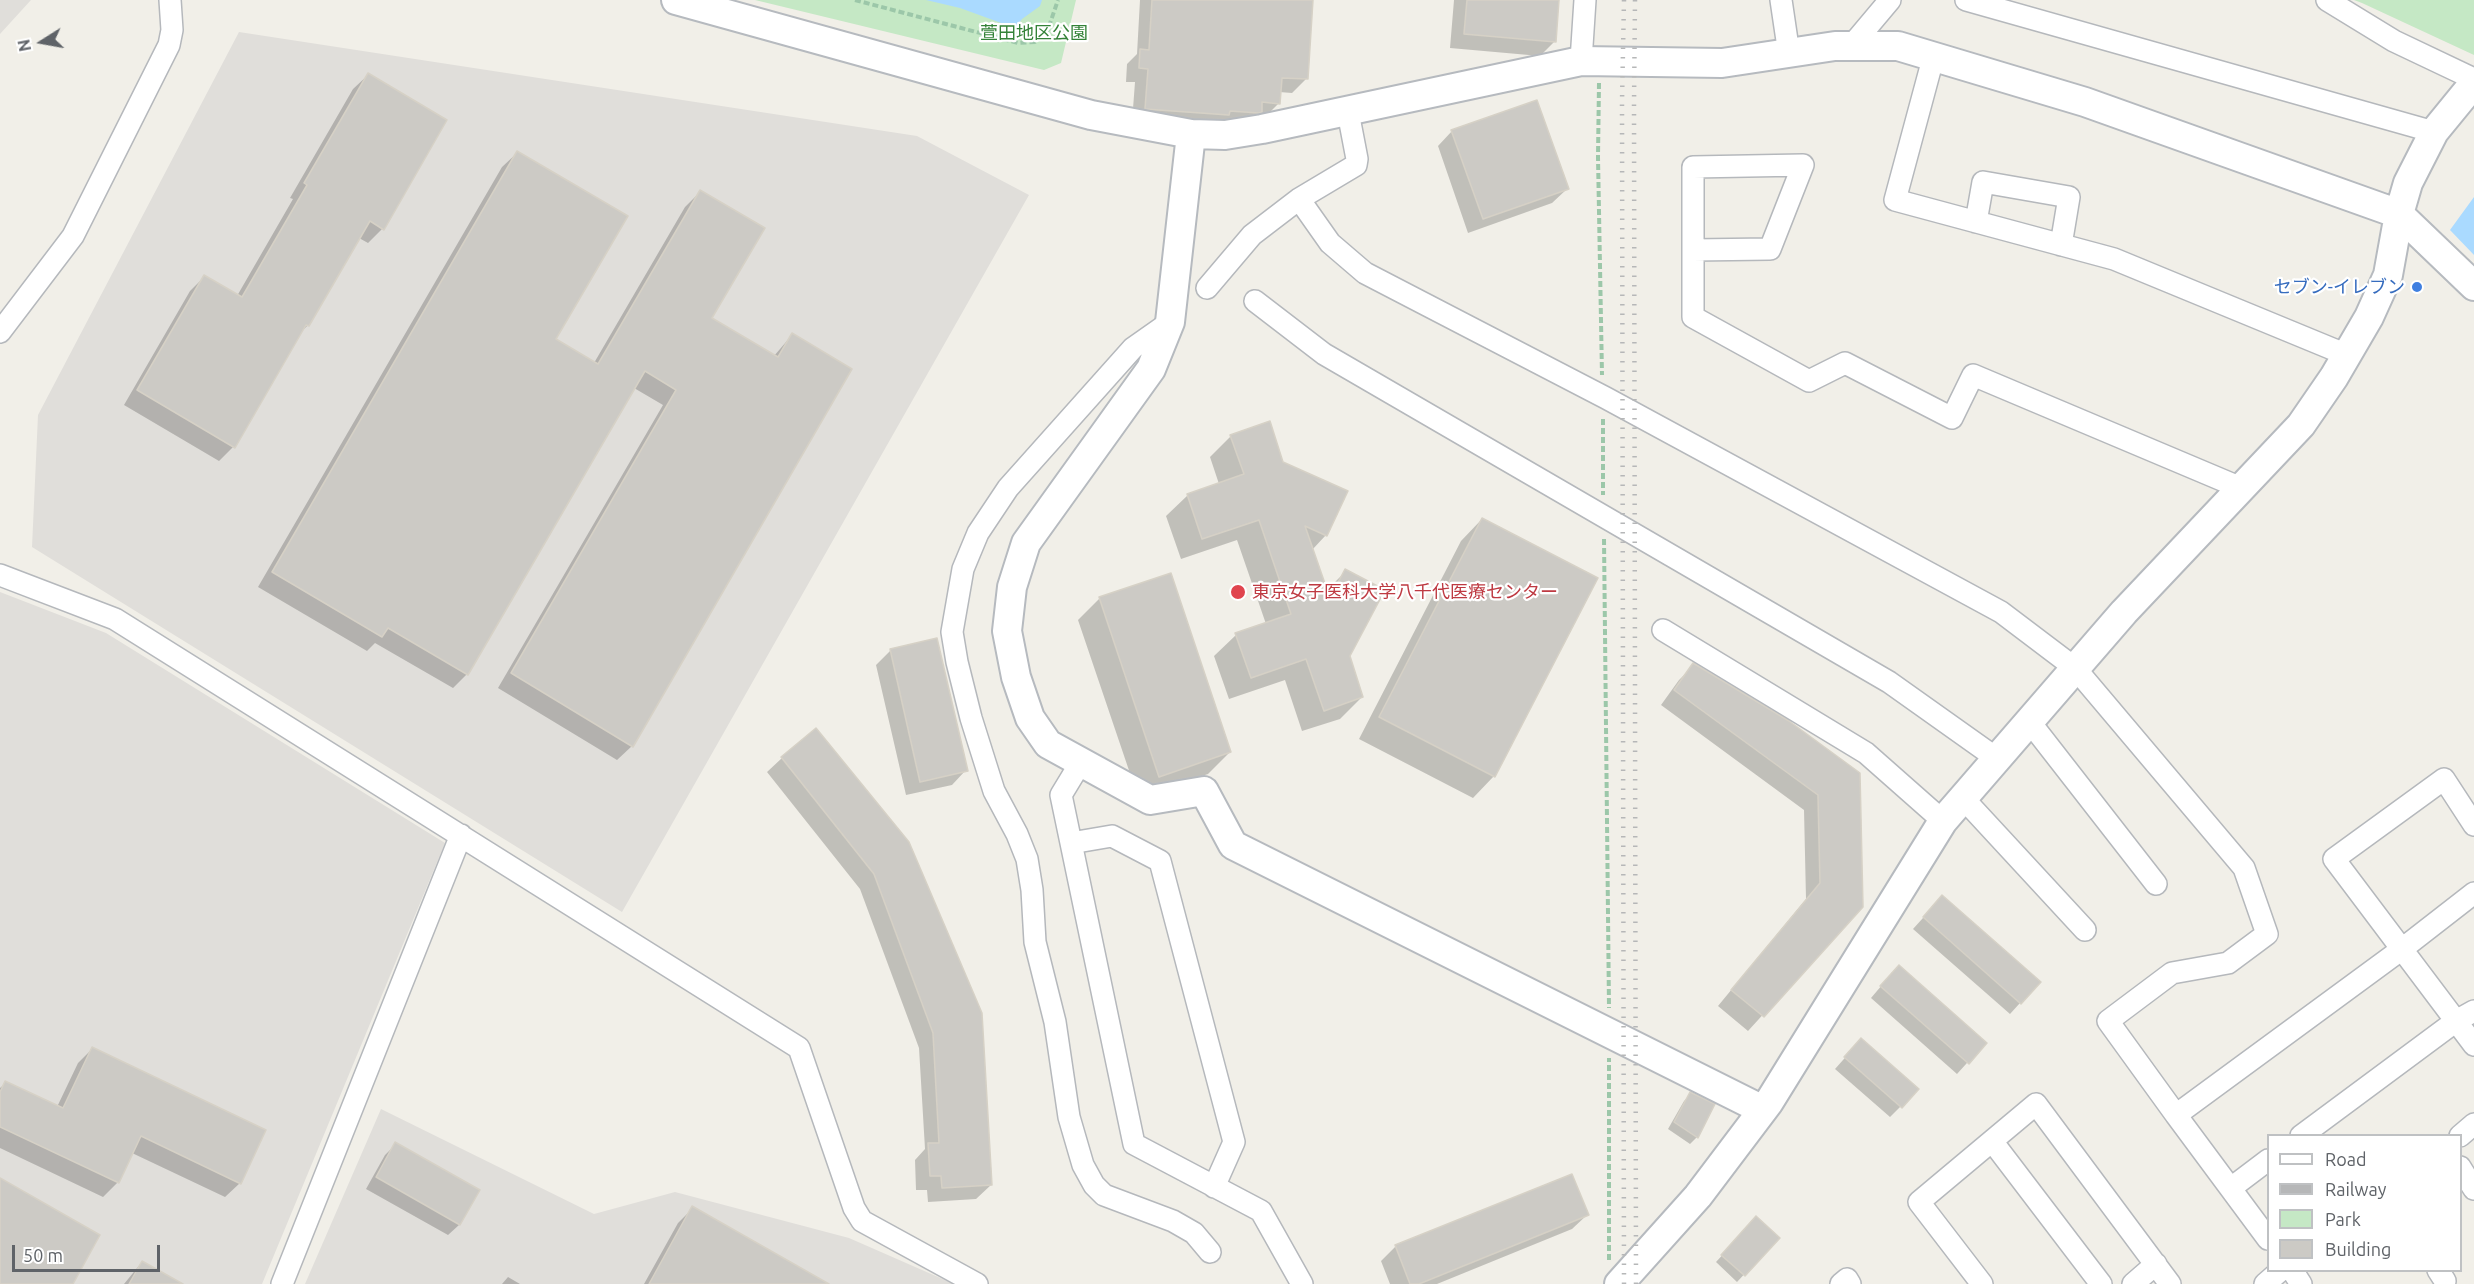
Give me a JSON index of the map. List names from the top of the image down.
{
  "parks": ["萱田地区公園"],
  "places": ["セブン-イレブン", "東京女子医科大学八千代医療センター"],
  "legend": [
    "Road",
    "Railway",
    "Park",
    "Building"
  ],
  "scale_bar": "50 m",
  "north": "left"
}
